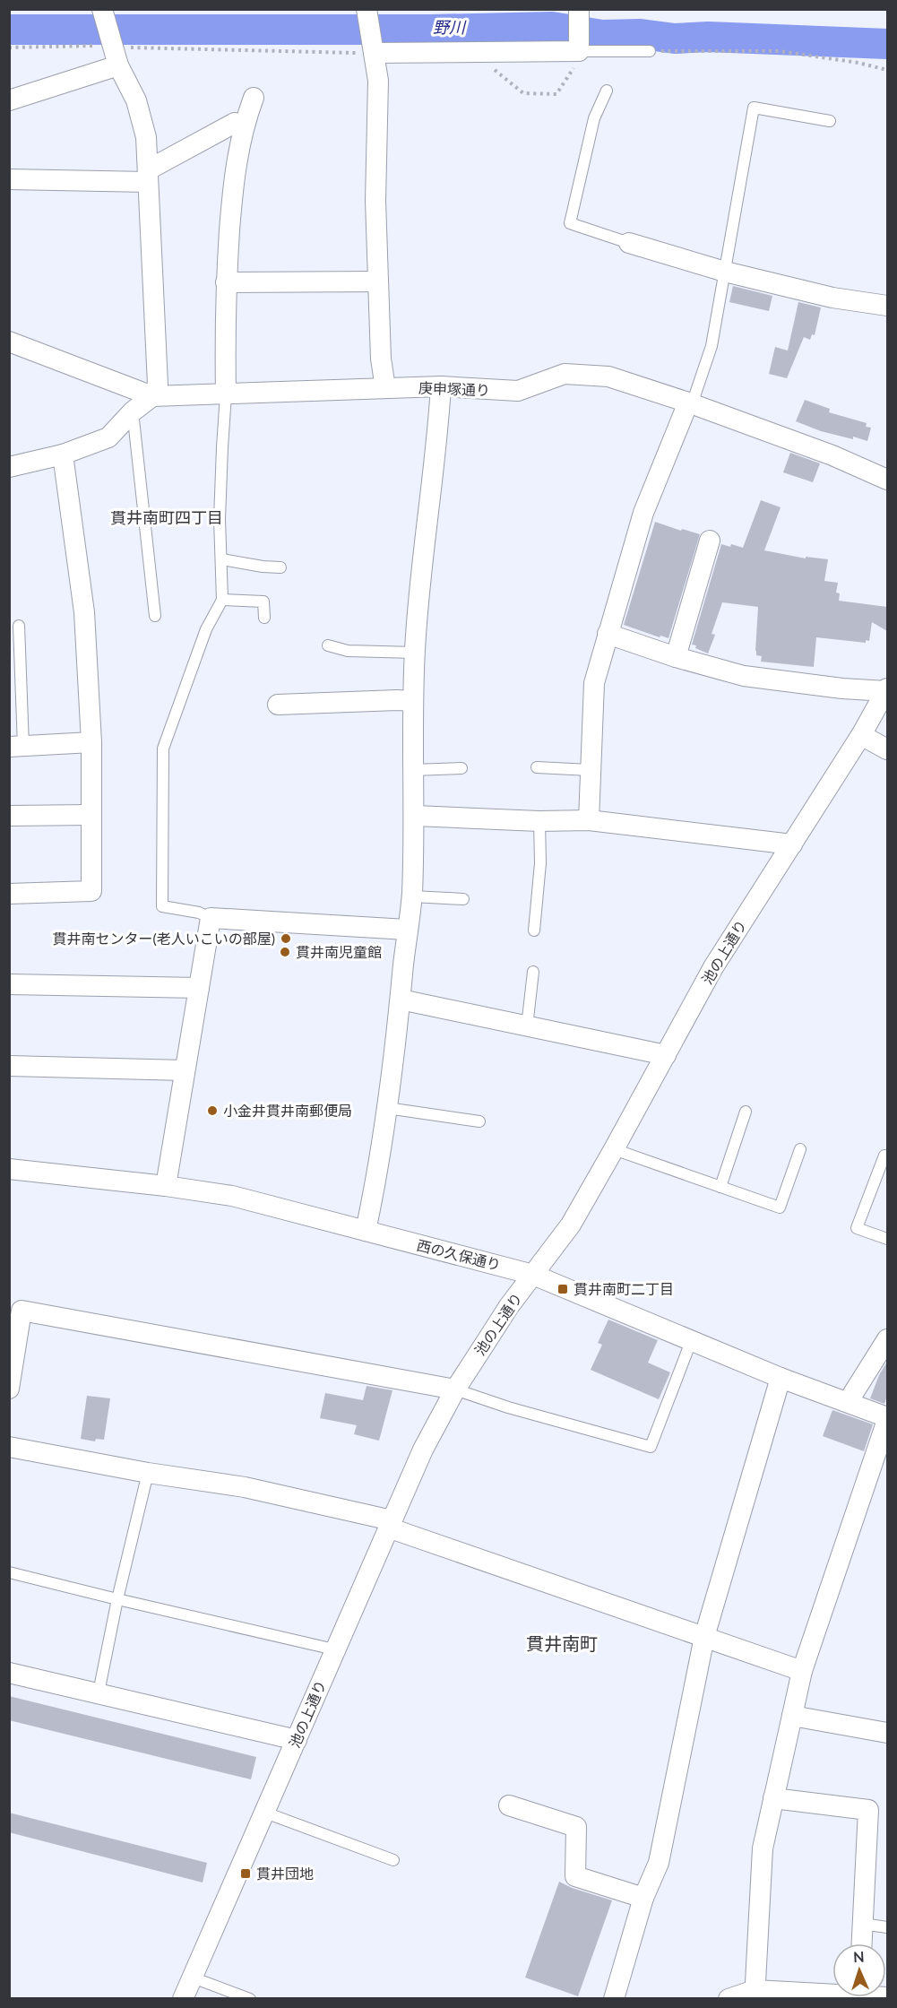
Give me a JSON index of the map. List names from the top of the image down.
{
  "streets": {
    "street": ["庚申塚通り", "池の上通り", "西の久保通り"]
  },
  "crossings": [
    ["池の上通り", "西の久保通り"]
  ],
  "districts": ["貫井南町四丁目", "貫井南町"],
  "water": ["野川"],
  "places": {
    "other": ["貫井南センター(老人いこいの部屋)", "貫井南児童館", "小金井貫井南郵便局"],
    "transit": ["貫井南町二丁目", "貫井団地"]
  },
  "north": "top"
}
